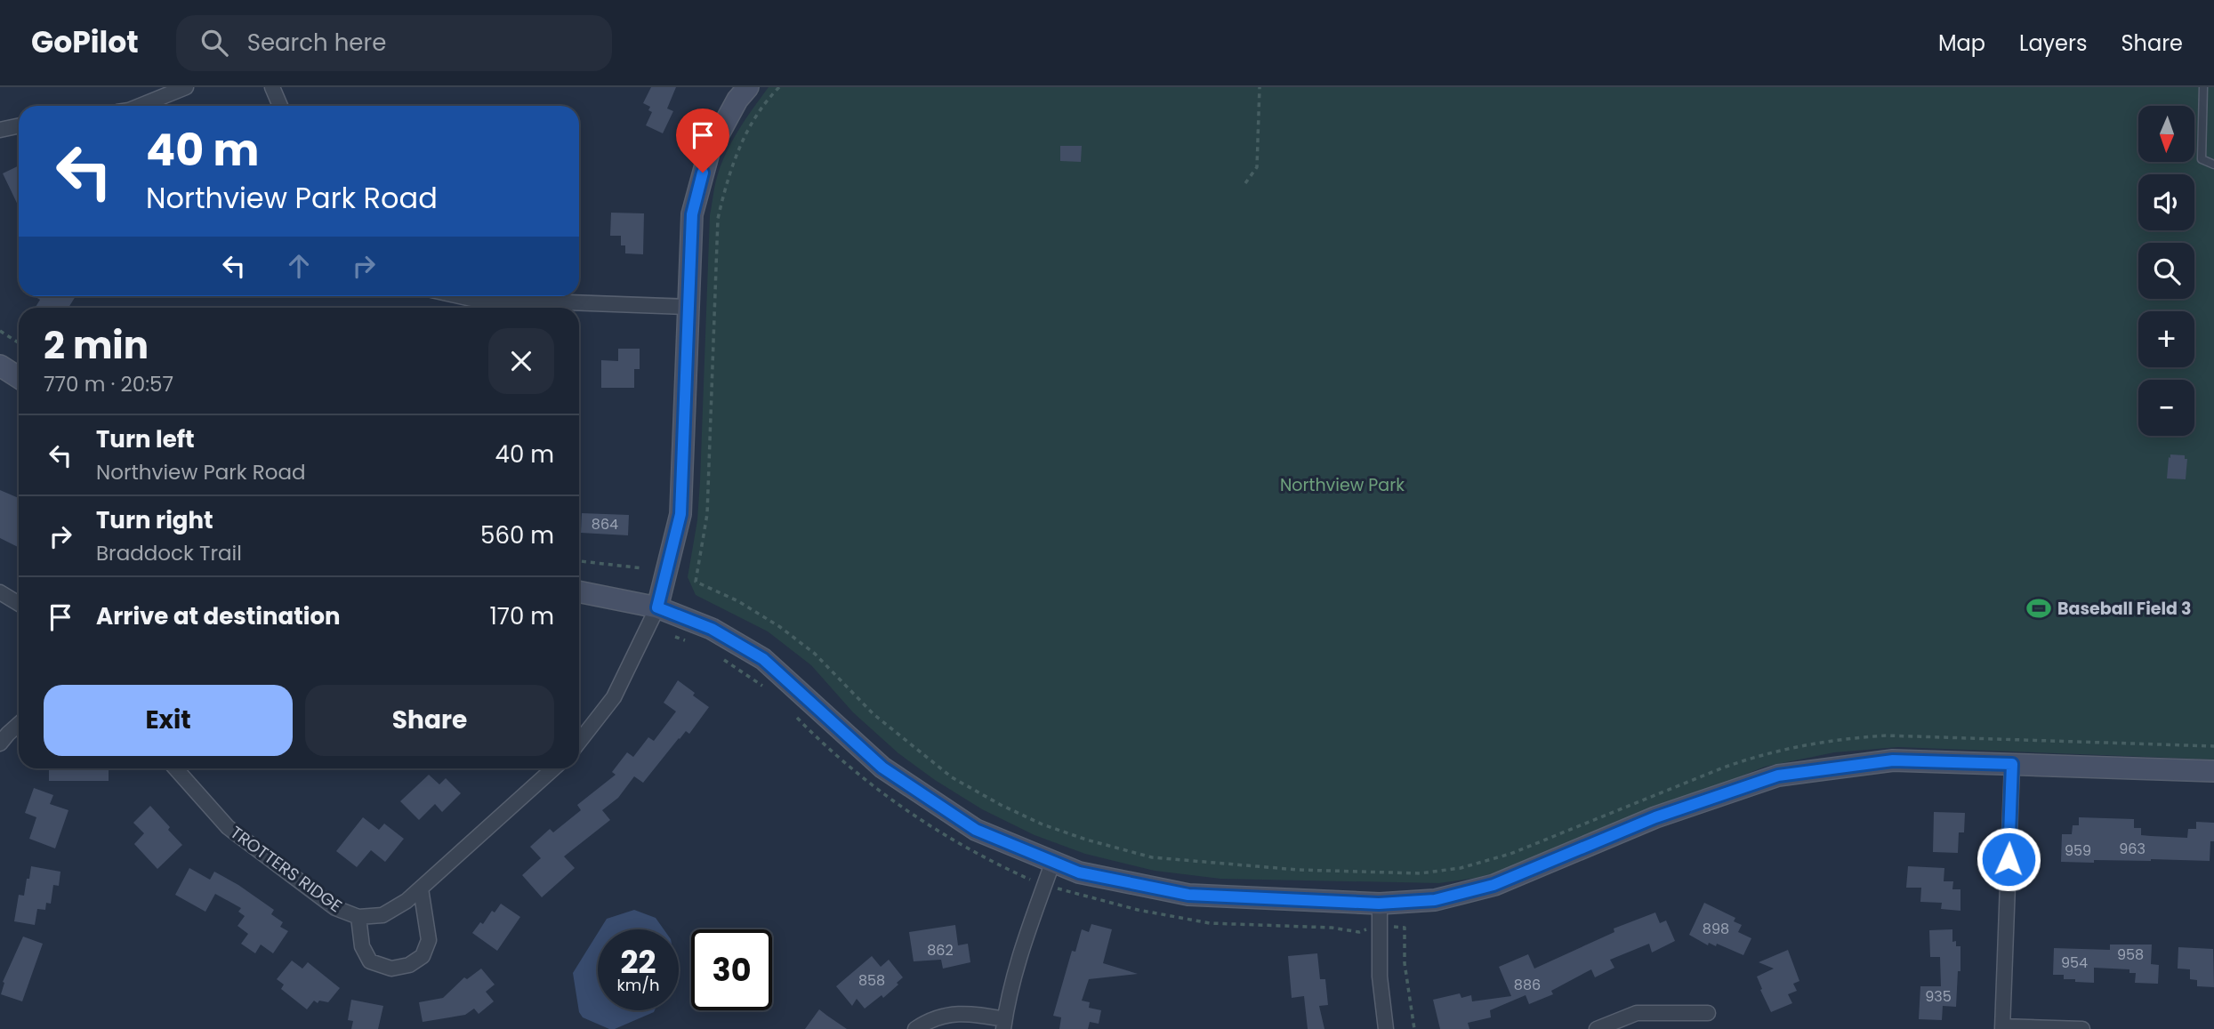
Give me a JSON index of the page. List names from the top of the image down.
{
  "streets": {
    "street": ["TROTTERS RIDGE"]
  },
  "parks": ["Northview Park"],
  "places": {
    "sports": ["Baseball Field 3"]
  },
  "house_numbers": [
    "864",
    "963",
    "959",
    "898",
    "862",
    "958",
    "954",
    "858",
    "886",
    "935"
  ],
  "north": "bottom",
  "page": {
    "header": "GoPilot",
    "search": "Search here",
    "nav": ["Map", "Layers", "Share"],
    "map_buttons": ["+", "−"],
    "turn": ["40 m", "Northview Park Road"],
    "heading": ["2 min", "770 m · 20:57"],
    "list": [
      {
        "name": "Turn left",
        "note": "Northview Park Road",
        "value": "40 m"
      },
      {
        "name": "Turn right",
        "note": "Braddock Trail",
        "value": "560 m"
      },
      {
        "name": "Arrive at destination",
        "value": "170 m"
      }
    ],
    "buttons": ["Exit", "Share"],
    "speed": "22 km/h",
    "limit": "30"
  }
}
